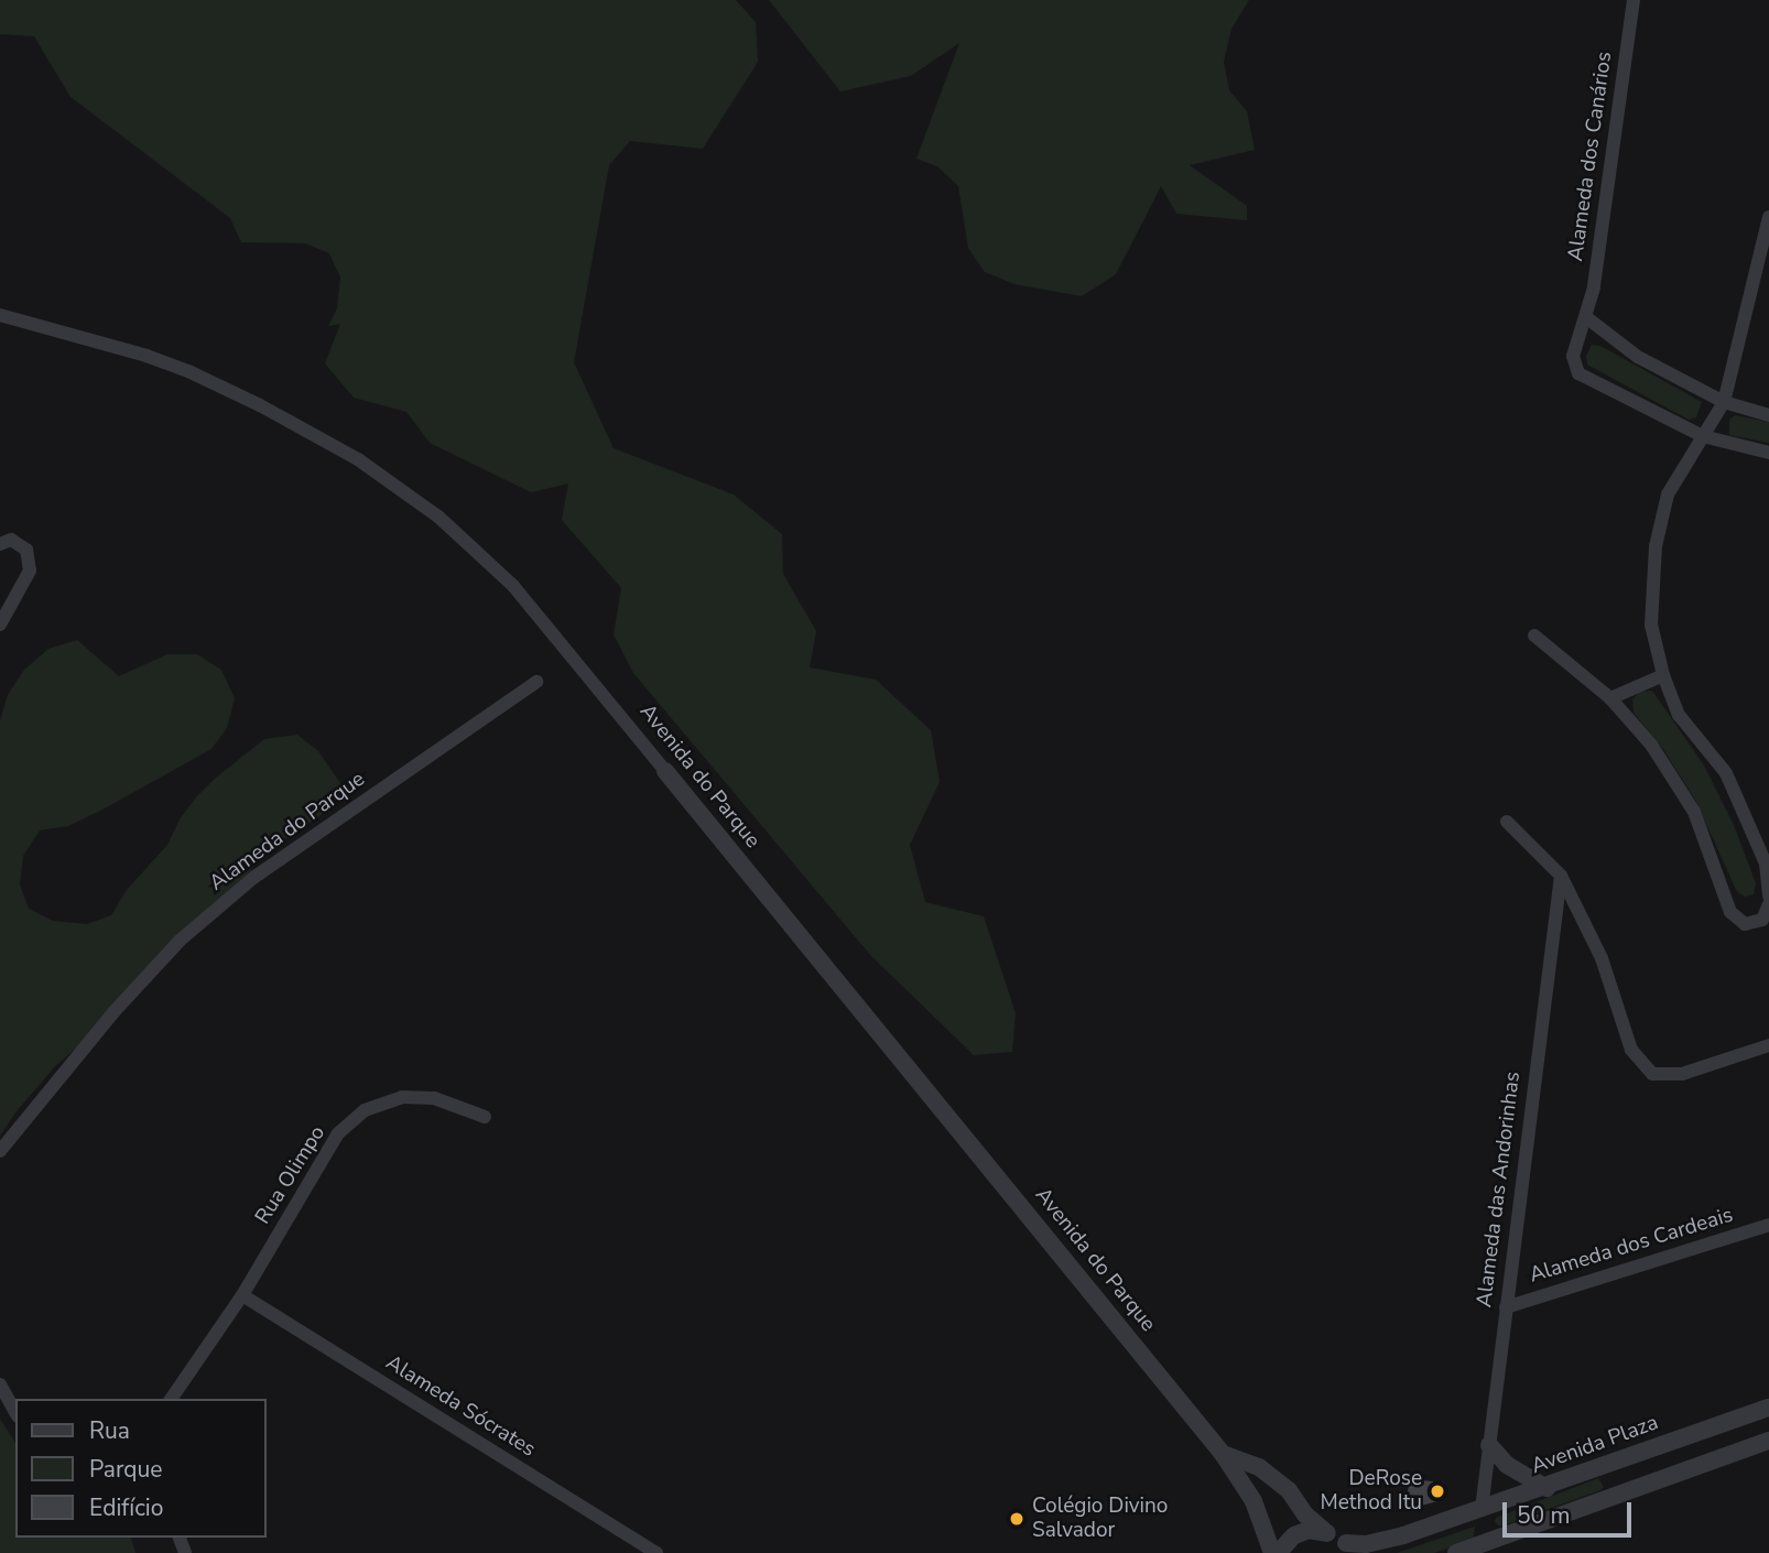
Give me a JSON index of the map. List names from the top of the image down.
{
  "streets": {
    "street": [
      "Alameda dos Canários",
      "Avenida do Parque",
      "Alameda do Parque",
      "Rua Olimpo",
      "Alameda das Andorinhas",
      "Alameda dos Cardeais",
      "Alameda Sócrates",
      "Avenida Plaza"
    ]
  },
  "crossings": [
    ["Rua Olimpo", "Alameda Sócrates"],
    ["Alameda das Andorinhas", "Alameda dos Cardeais"],
    ["Alameda das Andorinhas", "Avenida Plaza"]
  ],
  "places": ["DeRose Method Itu", "Colégio Divino Salvador"],
  "legend": ["Rua", "Parque", "Edifício"],
  "scale_bar": "50 m"
}
